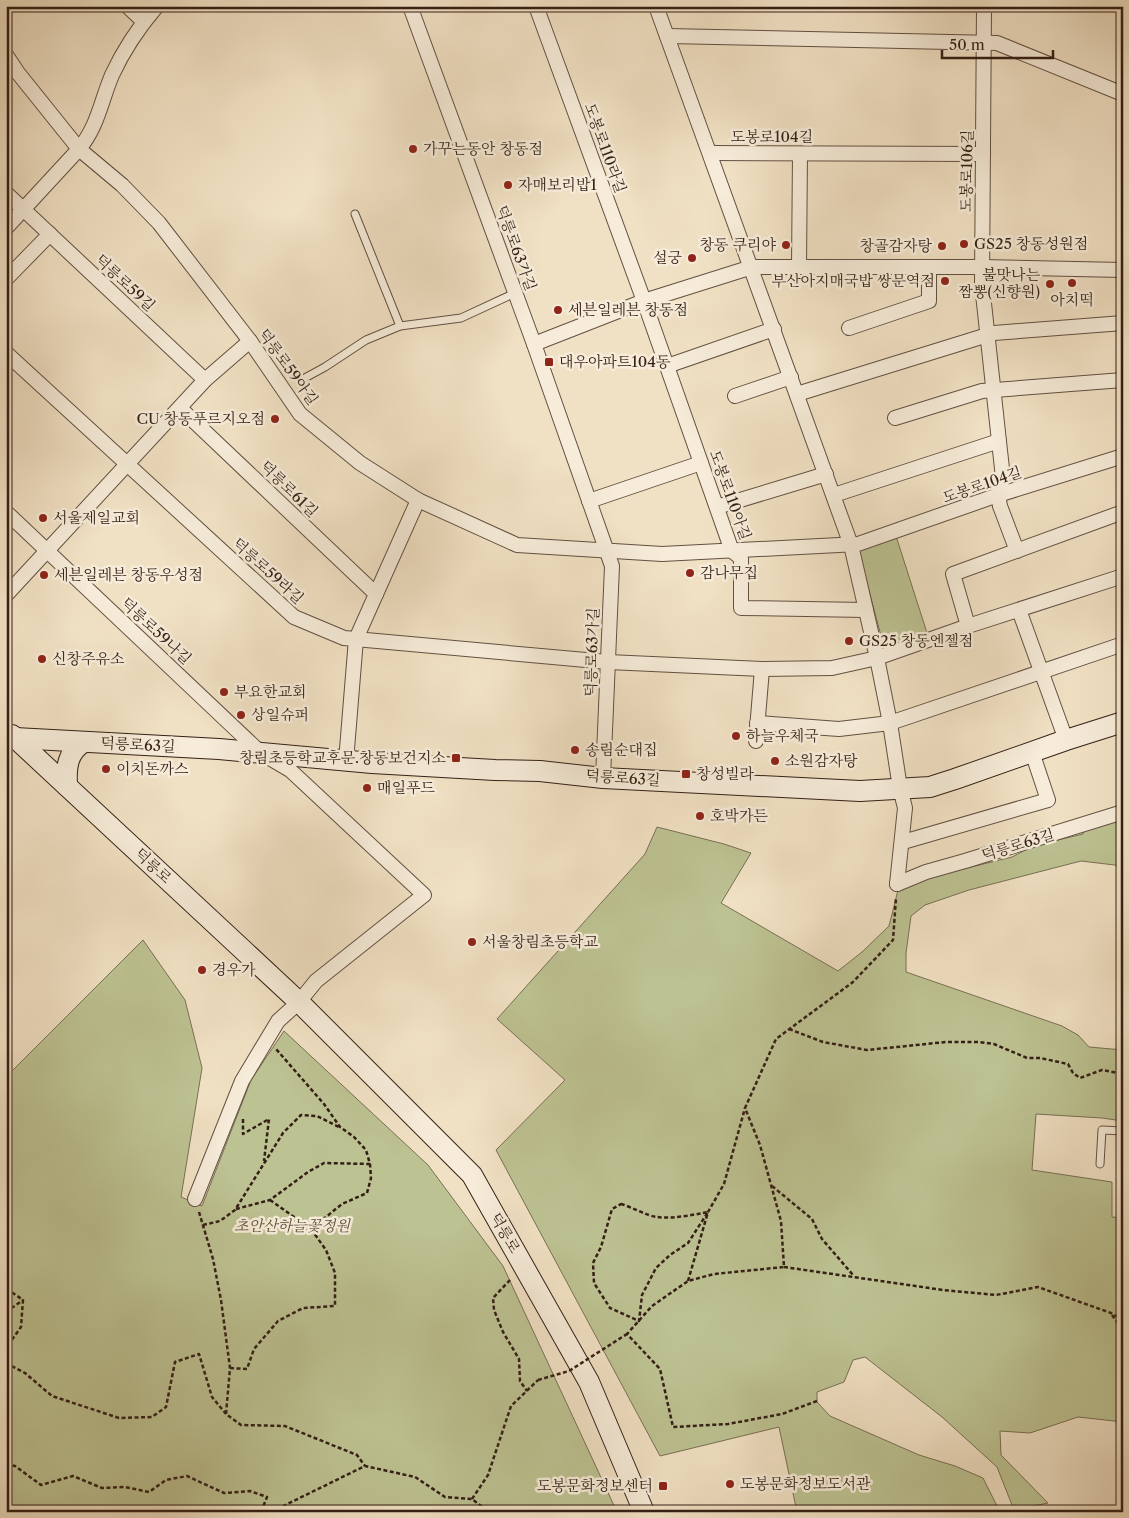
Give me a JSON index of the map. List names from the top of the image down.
{
  "streets": {
    "street": [
      "도봉로104길",
      "도봉로110라길",
      "도봉로106길",
      "덕릉로63가길",
      "덕릉로59길",
      "덕릉로59아길",
      "덕릉로61길",
      "도봉로110아길",
      "덕릉로59라길",
      "덕릉로59나길",
      "덕릉로63길",
      "덕릉로"
    ]
  },
  "crossings": [
    ["도봉로104길", "도봉로106길"],
    ["도봉로104길", "덕릉로63가길"],
    ["도봉로104길", "덕릉로59아길"],
    ["도봉로104길", "도봉로110아길"],
    ["도봉로104길", "덕릉로63길"],
    ["도봉로110라길", "도봉로110아길"],
    ["덕릉로63가길", "덕릉로59아길"],
    ["덕릉로63가길", "덕릉로59라길"],
    ["덕릉로63가길", "덕릉로63길"],
    ["덕릉로59나길", "덕릉로63길"],
    ["덕릉로63길", "덕릉로"]
  ],
  "parks": ["초안산하늘꽃정원"],
  "places": {
    "other": [
      "가꾸는동안 창동점",
      "자매보리밥1",
      "GS25 창동성원점",
      "창동 쿠리야",
      "창골감자탕",
      "설궁",
      "부산아지매국밥 쌍문역점",
      "아치떡",
      "불맛나는 짬뽕(신향원)",
      "세븐일레븐 창동점",
      "CU 창동푸르지오점",
      "서울제일교회",
      "감나무집",
      "세븐일레븐 창동우성점",
      "GS25 창동엔젤점",
      "신창주유소",
      "부요한교회",
      "상일슈퍼",
      "하늘우체국",
      "송림순대집",
      "소원감자탕",
      "이치돈까스",
      "매일푸드",
      "호박가든",
      "서울창림초등학교",
      "경우가",
      "도봉문화정보도서관"
    ],
    "transit": [
      "대우아파트104동",
      "창림초등학교후문.창동보건지소",
      "창성빌라",
      "도봉문화정보센터"
    ]
  },
  "scale_bar": "50 m"
}
